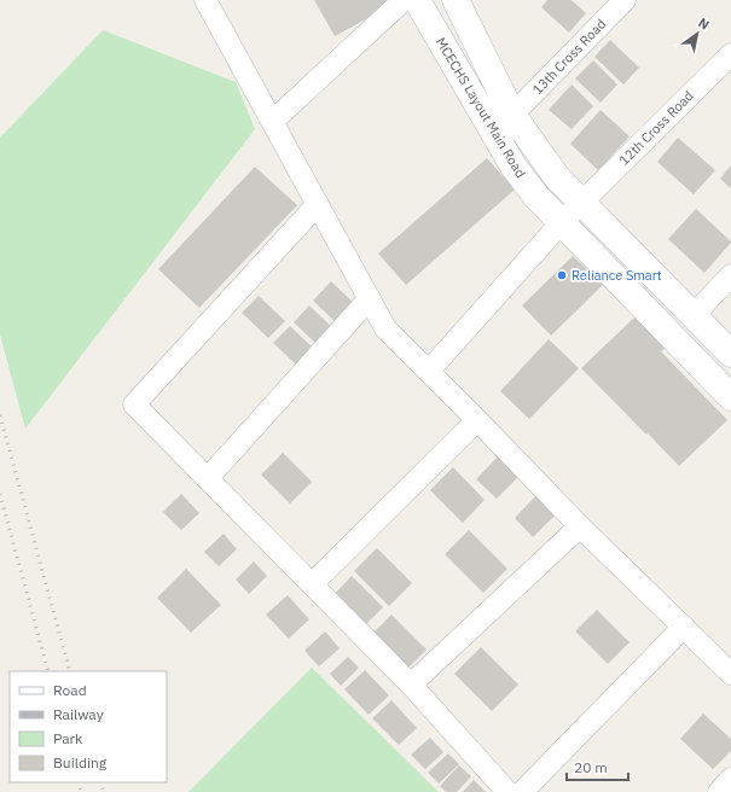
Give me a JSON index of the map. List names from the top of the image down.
{
  "streets": {
    "main road": ["MCECHS Layout Main Road"],
    "street": ["13th Cross Road", "12th Cross Road"]
  },
  "crossings": [
    ["13th Cross Road", "MCECHS Layout Main Road"],
    ["MCECHS Layout Main Road", "12th Cross Road"]
  ],
  "places": ["Reliance Smart"],
  "legend": [
    "Road",
    "Railway",
    "Park",
    "Building"
  ],
  "scale_bar": "20 m",
  "north": "top right"
}
